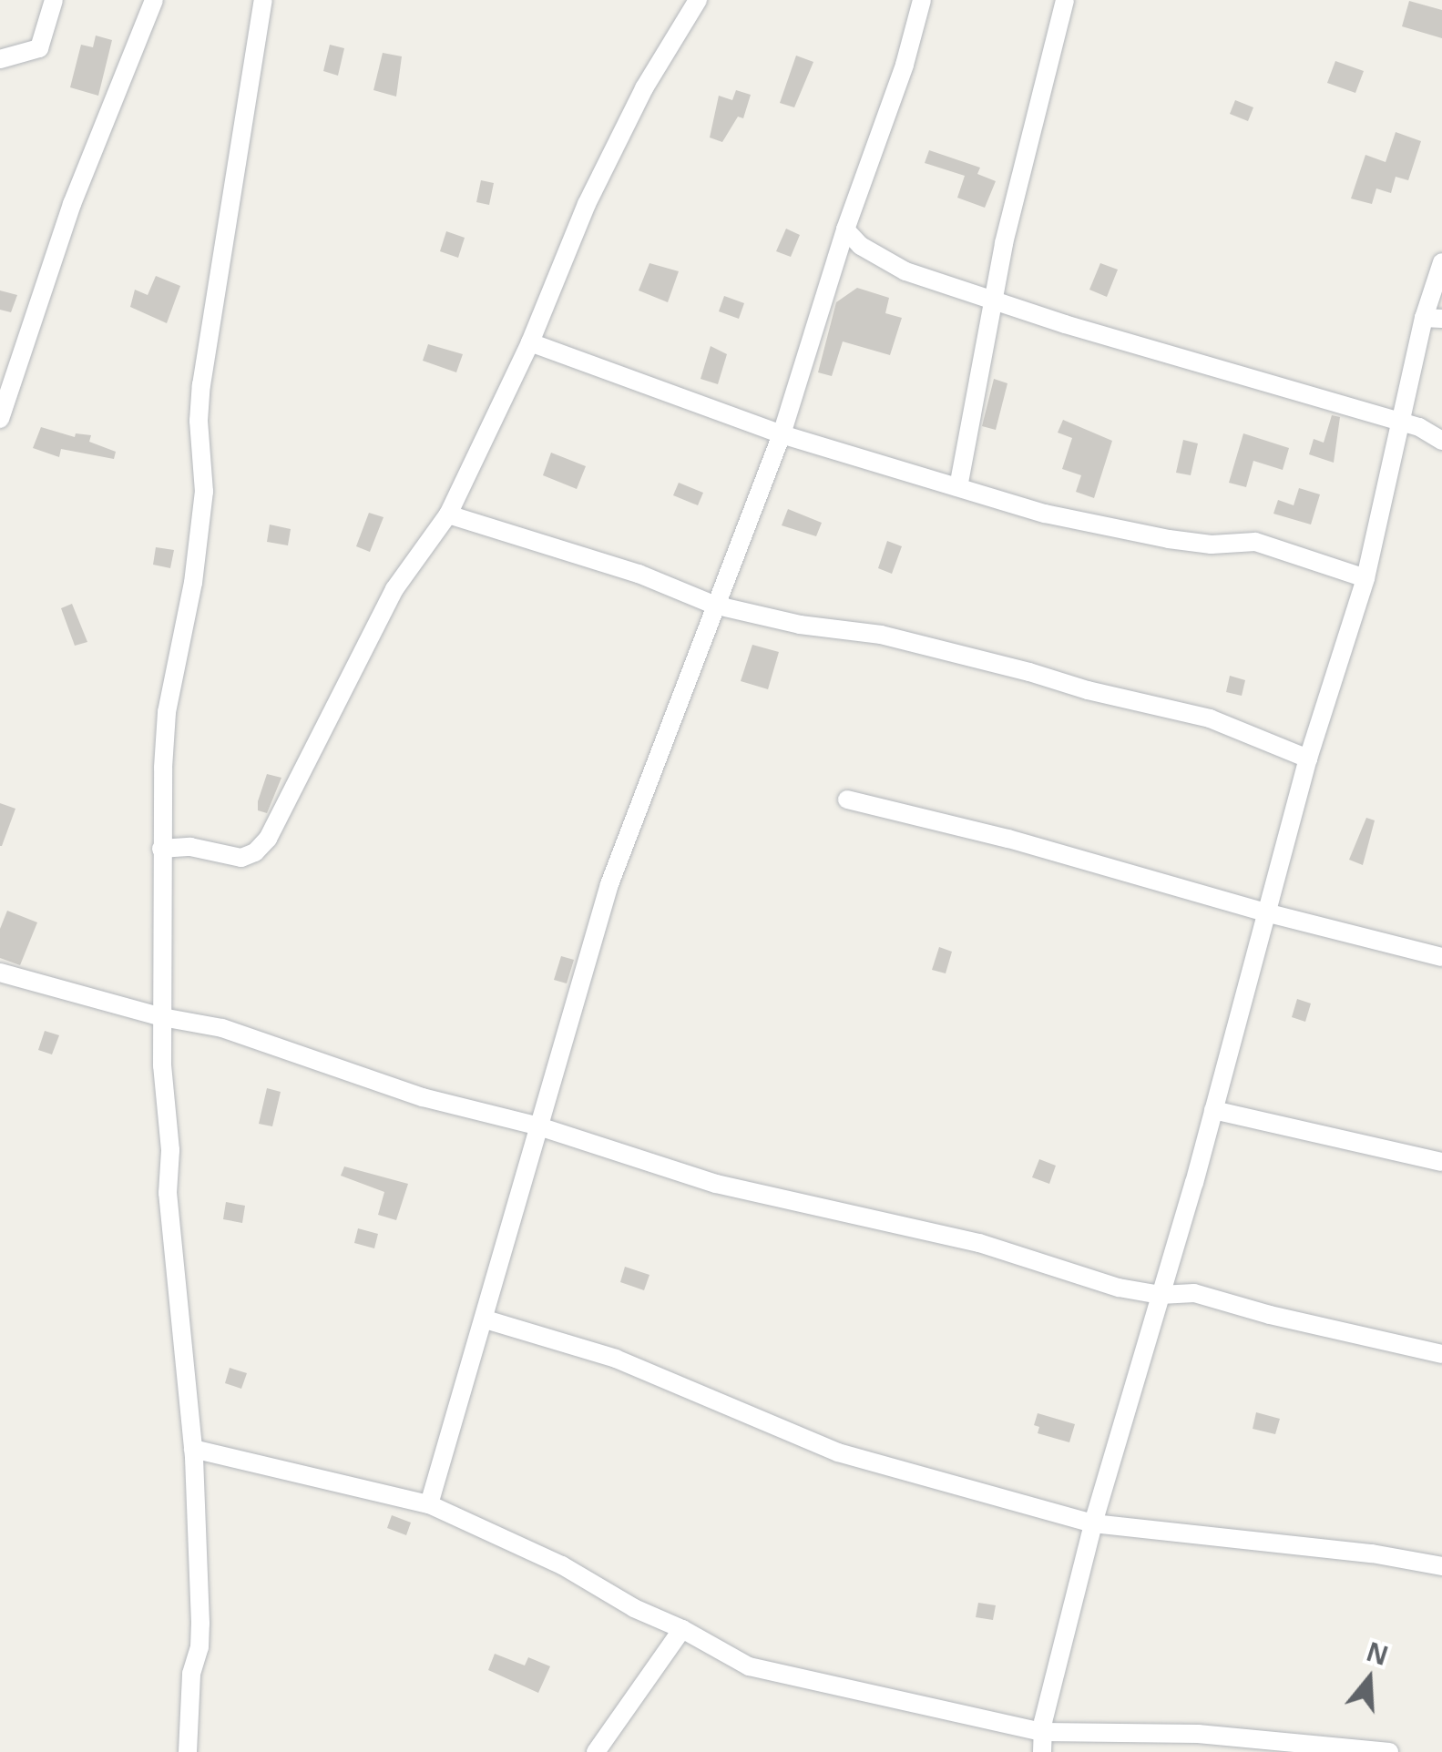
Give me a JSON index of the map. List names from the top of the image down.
{
  "north": "top"
}
